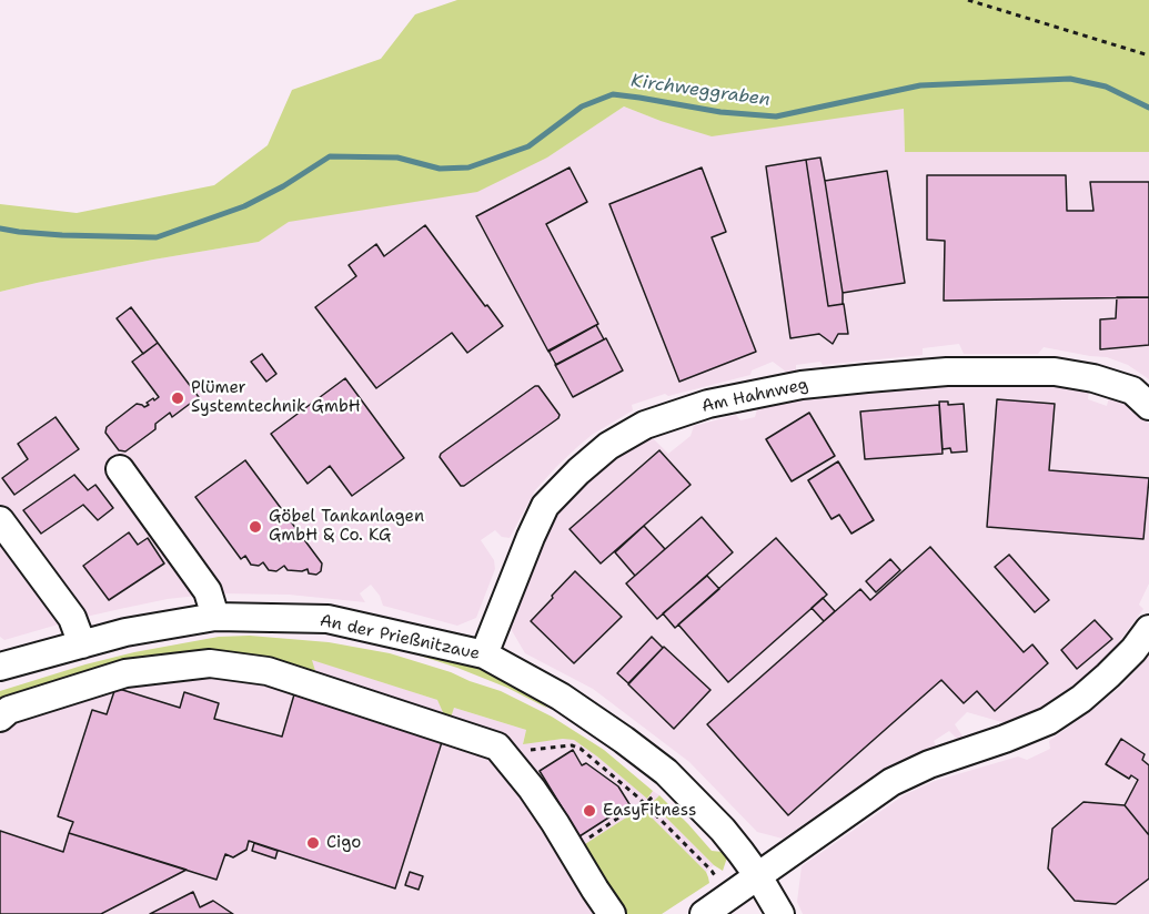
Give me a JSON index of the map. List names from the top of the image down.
{
  "streets": {
    "street": ["Am Hahnweg", "An der Prießnitzaue"]
  },
  "crossings": [
    ["Am Hahnweg", "An der Prießnitzaue"]
  ],
  "water": ["Kirchweggraben"],
  "places": [
    "Plümer Systemtechnik GmbH",
    "Göbel Tankanlagen GmbH & Co. KG",
    "EasyFitness",
    "Cigo"
  ]
}
